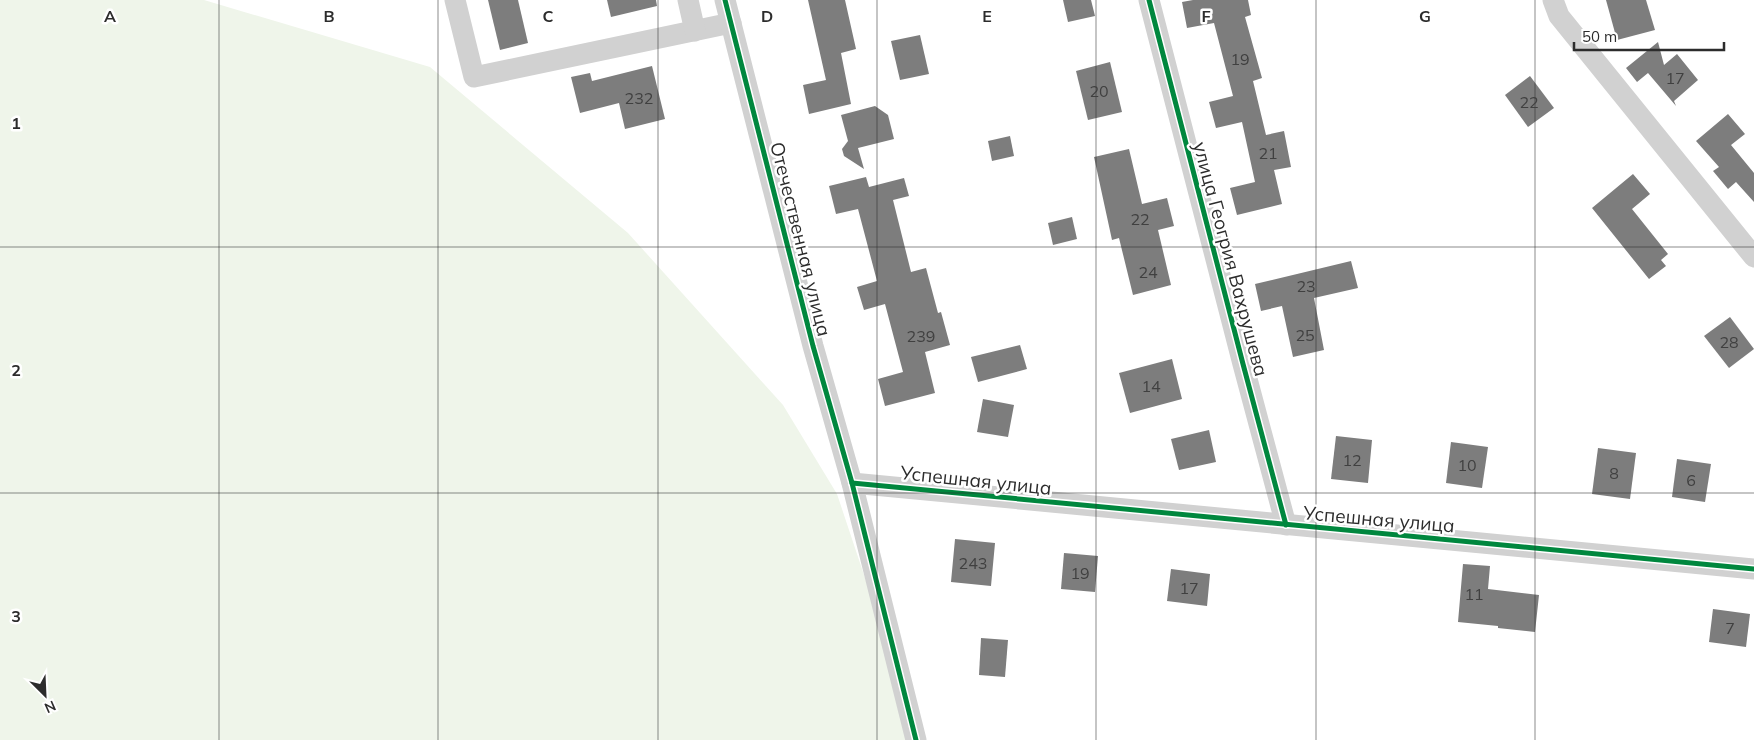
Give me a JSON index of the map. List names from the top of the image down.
{
  "streets": {
    "street": ["Отечественная улица", "улица Геогрия Вахрушева", "Успешная улица"]
  },
  "crossings": [
    ["Отечественная улица", "Успешная улица"],
    ["улица Геогрия Вахрушева", "Успешная улица"]
  ],
  "house_numbers": [
    "19",
    "17",
    "20",
    "232",
    "22",
    "21",
    "22",
    "24",
    "23",
    "25",
    "239",
    "28",
    "14",
    "12",
    "10",
    "8",
    "6",
    "243",
    "19",
    "17",
    "11",
    "7"
  ],
  "scale_bar": "50 m",
  "north": "bottom right",
  "grid": {
    "columns": [
      "A",
      "B",
      "C",
      "D",
      "E",
      "F",
      "G"
    ],
    "rows": ["1", "2", "3"]
  }
}
